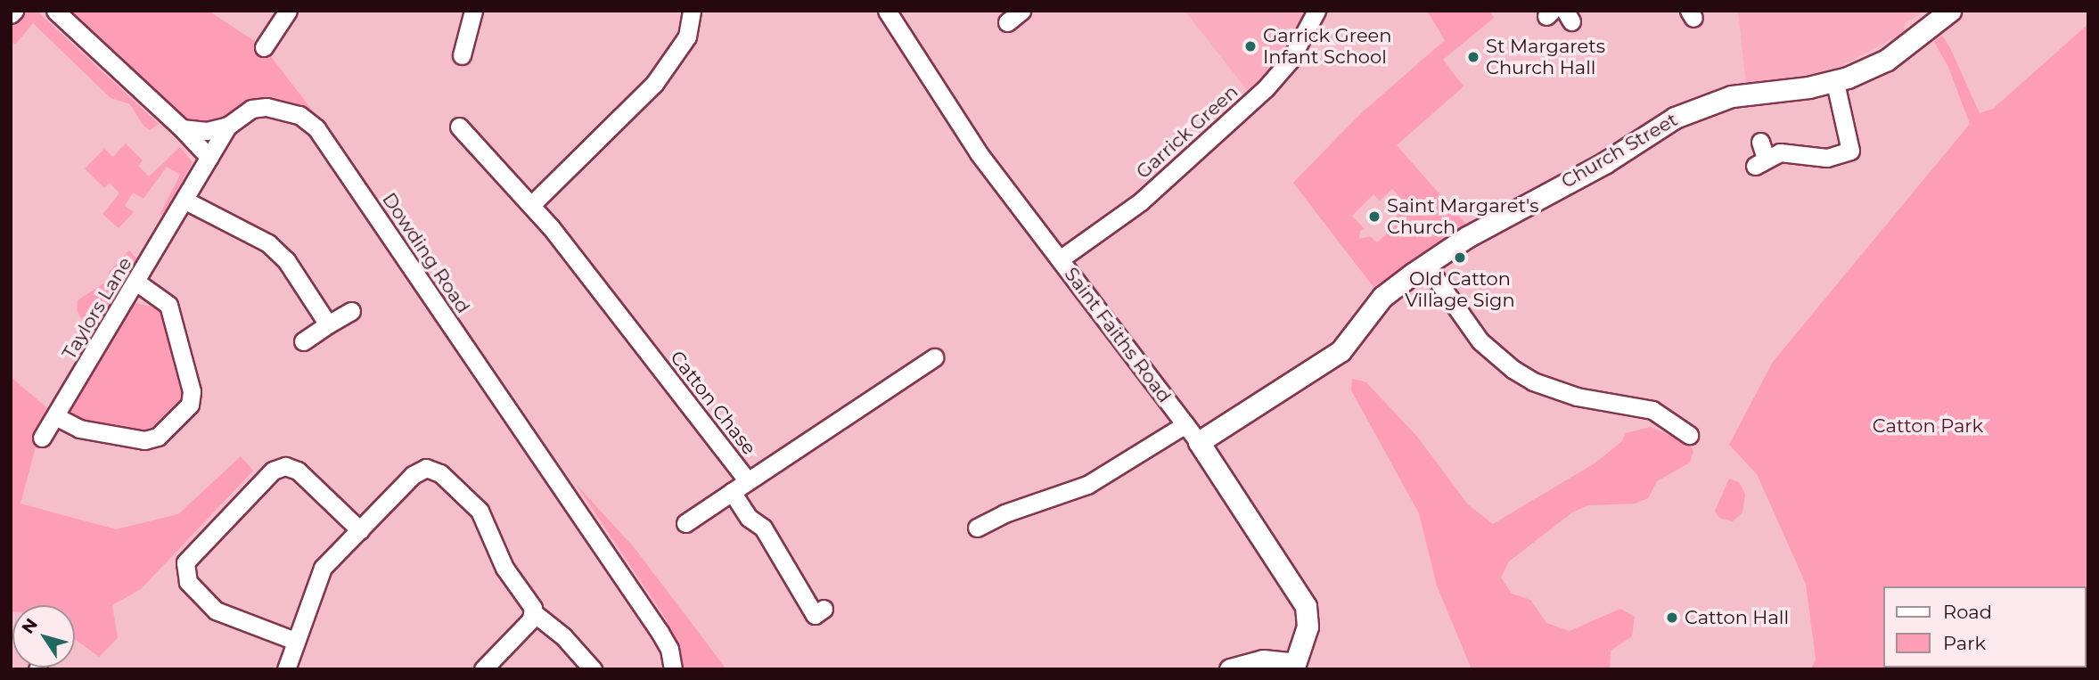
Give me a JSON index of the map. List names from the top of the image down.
{
  "streets": {
    "street": [
      "Garrick Green",
      "Church Street",
      "Dowding Road",
      "Taylors Lane",
      "Saint Faiths Road",
      "Catton Chase"
    ]
  },
  "crossings": [
    ["Garrick Green", "Saint Faiths Road"],
    ["Church Street", "Saint Faiths Road"],
    ["Dowding Road", "Taylors Lane"]
  ],
  "parks": ["Catton Park"],
  "places": [
    "Garrick Green Infant School",
    "St Margarets Church Hall",
    "Saint Margaret's Church",
    "Old Catton Village Sign",
    "Catton Hall"
  ],
  "legend": ["Road", "Park"],
  "north": "top left"
}
